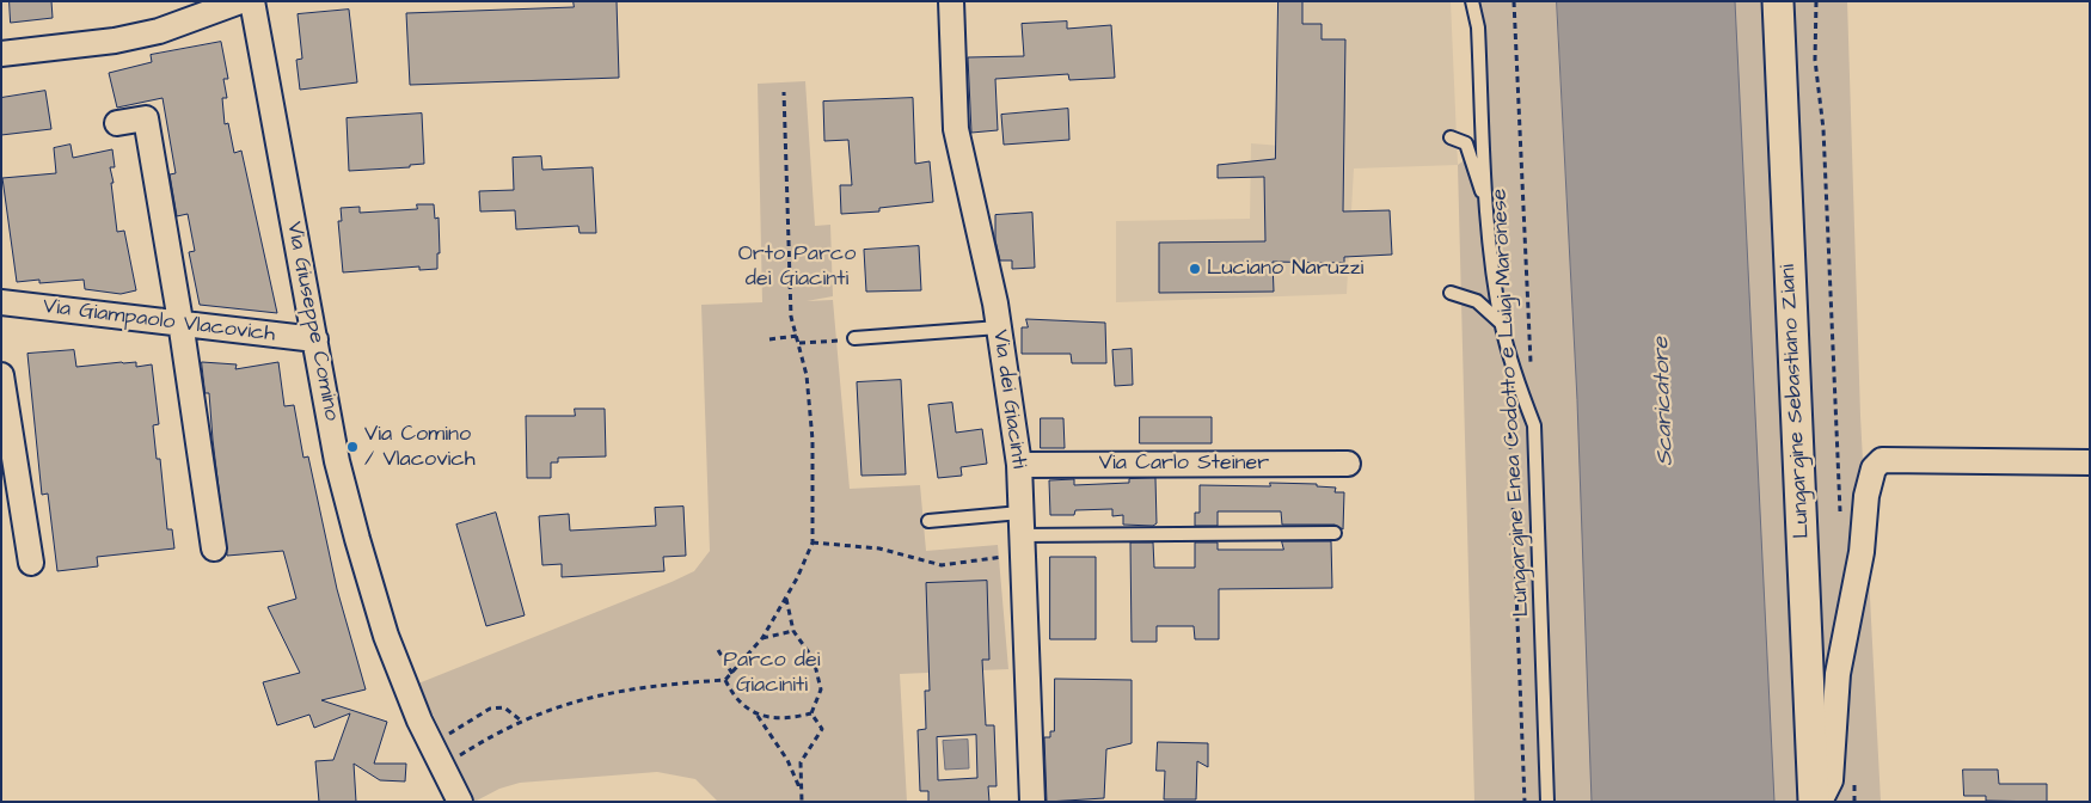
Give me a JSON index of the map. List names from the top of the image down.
{
  "streets": {
    "street": [
      "Via Giampaolo Vlacovich",
      "Via Giuseppe Comino",
      "Via dei Giacinti",
      "Lungargine Sebastiano Ziani",
      "Via Carlo Steiner"
    ],
    "lane": ["Lungargine Enea Codotto e Luigi Maronese"]
  },
  "crossings": [
    ["Via Giampaolo Vlacovich", "Via Giuseppe Comino"],
    ["Via dei Giacinti", "Via Carlo Steiner"]
  ],
  "water": ["Scaricatore"],
  "parks": ["Orto Parco dei Giacinti", "Parco dei Giaciniti"],
  "places": ["Luciano Naruzzi", "Via Comino / Vlacovich"]
}
